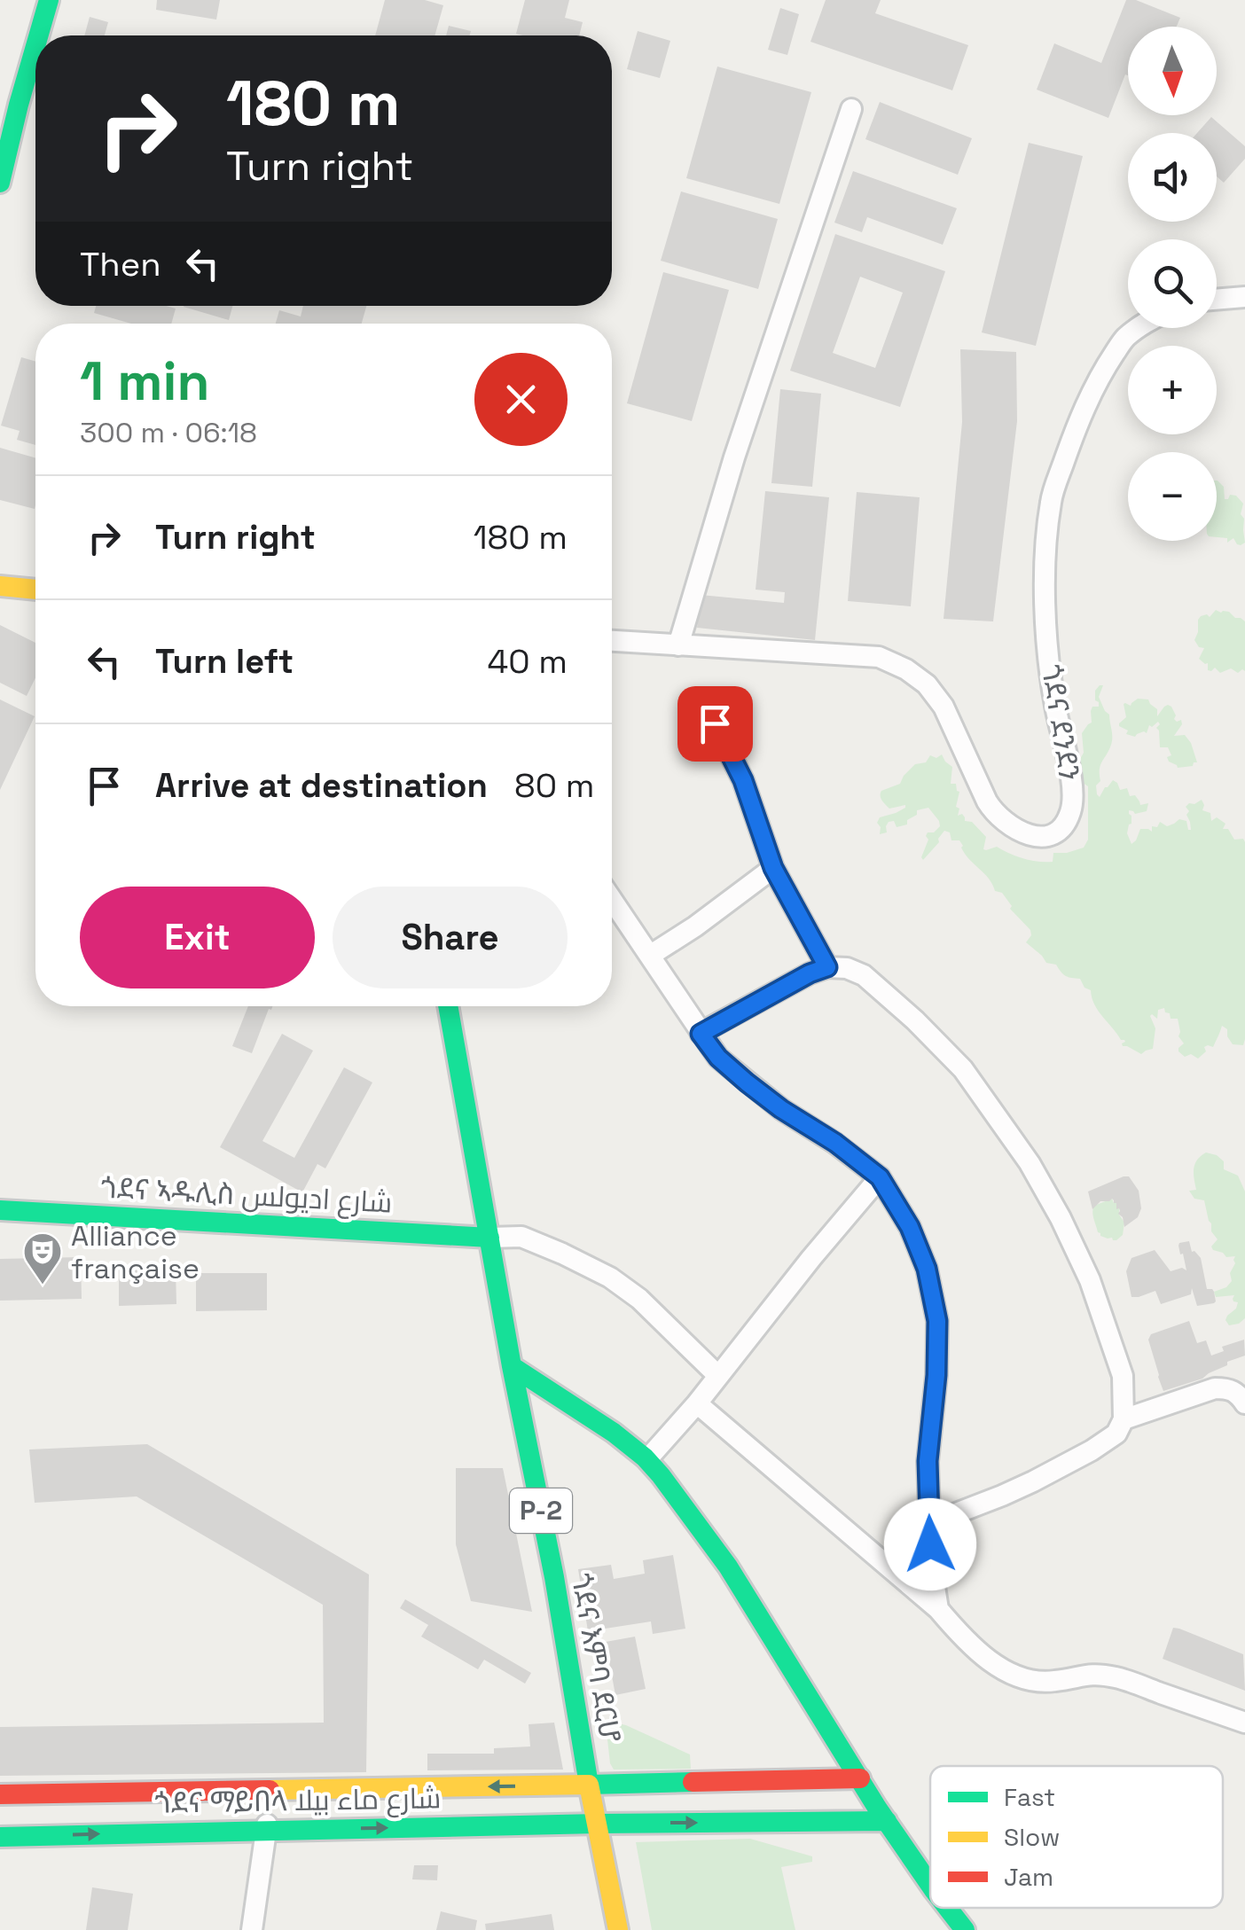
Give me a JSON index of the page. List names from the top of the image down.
{
  "streets": {
    "main road": [
      "ጎደና ኣዱሊስ شارع اديولس",
      "P-2",
      "ጎደና እምባ ደርሆ",
      "ጎደና ማይበላ شارع ماء بيلا"
    ],
    "street": ["ጎደና ደንደን"]
  },
  "crossings": [
    ["ጎደና ኣዱሊስ شارع اديولس", "ጎደና እምባ ደርሆ"],
    ["ጎደና እምባ ደርሆ", "ጎደና ማይበላ شارع ماء بيلا"]
  ],
  "places": {
    "theatre": ["Alliance française"]
  },
  "legend": ["Fast", "Slow", "Jam"],
  "north": "bottom",
  "page": {
    "map_buttons": ["+", "−"],
    "turn": ["180 m", "Turn right"],
    "then": "Then",
    "heading": ["1 min", "300 m · 06:18"],
    "list": [
      {
        "name": "Turn right",
        "value": "180 m"
      },
      {
        "name": "Turn left",
        "value": "40 m"
      },
      {
        "name": "Arrive at destination",
        "value": "80 m"
      }
    ],
    "buttons": ["Exit", "Share"]
  }
}
